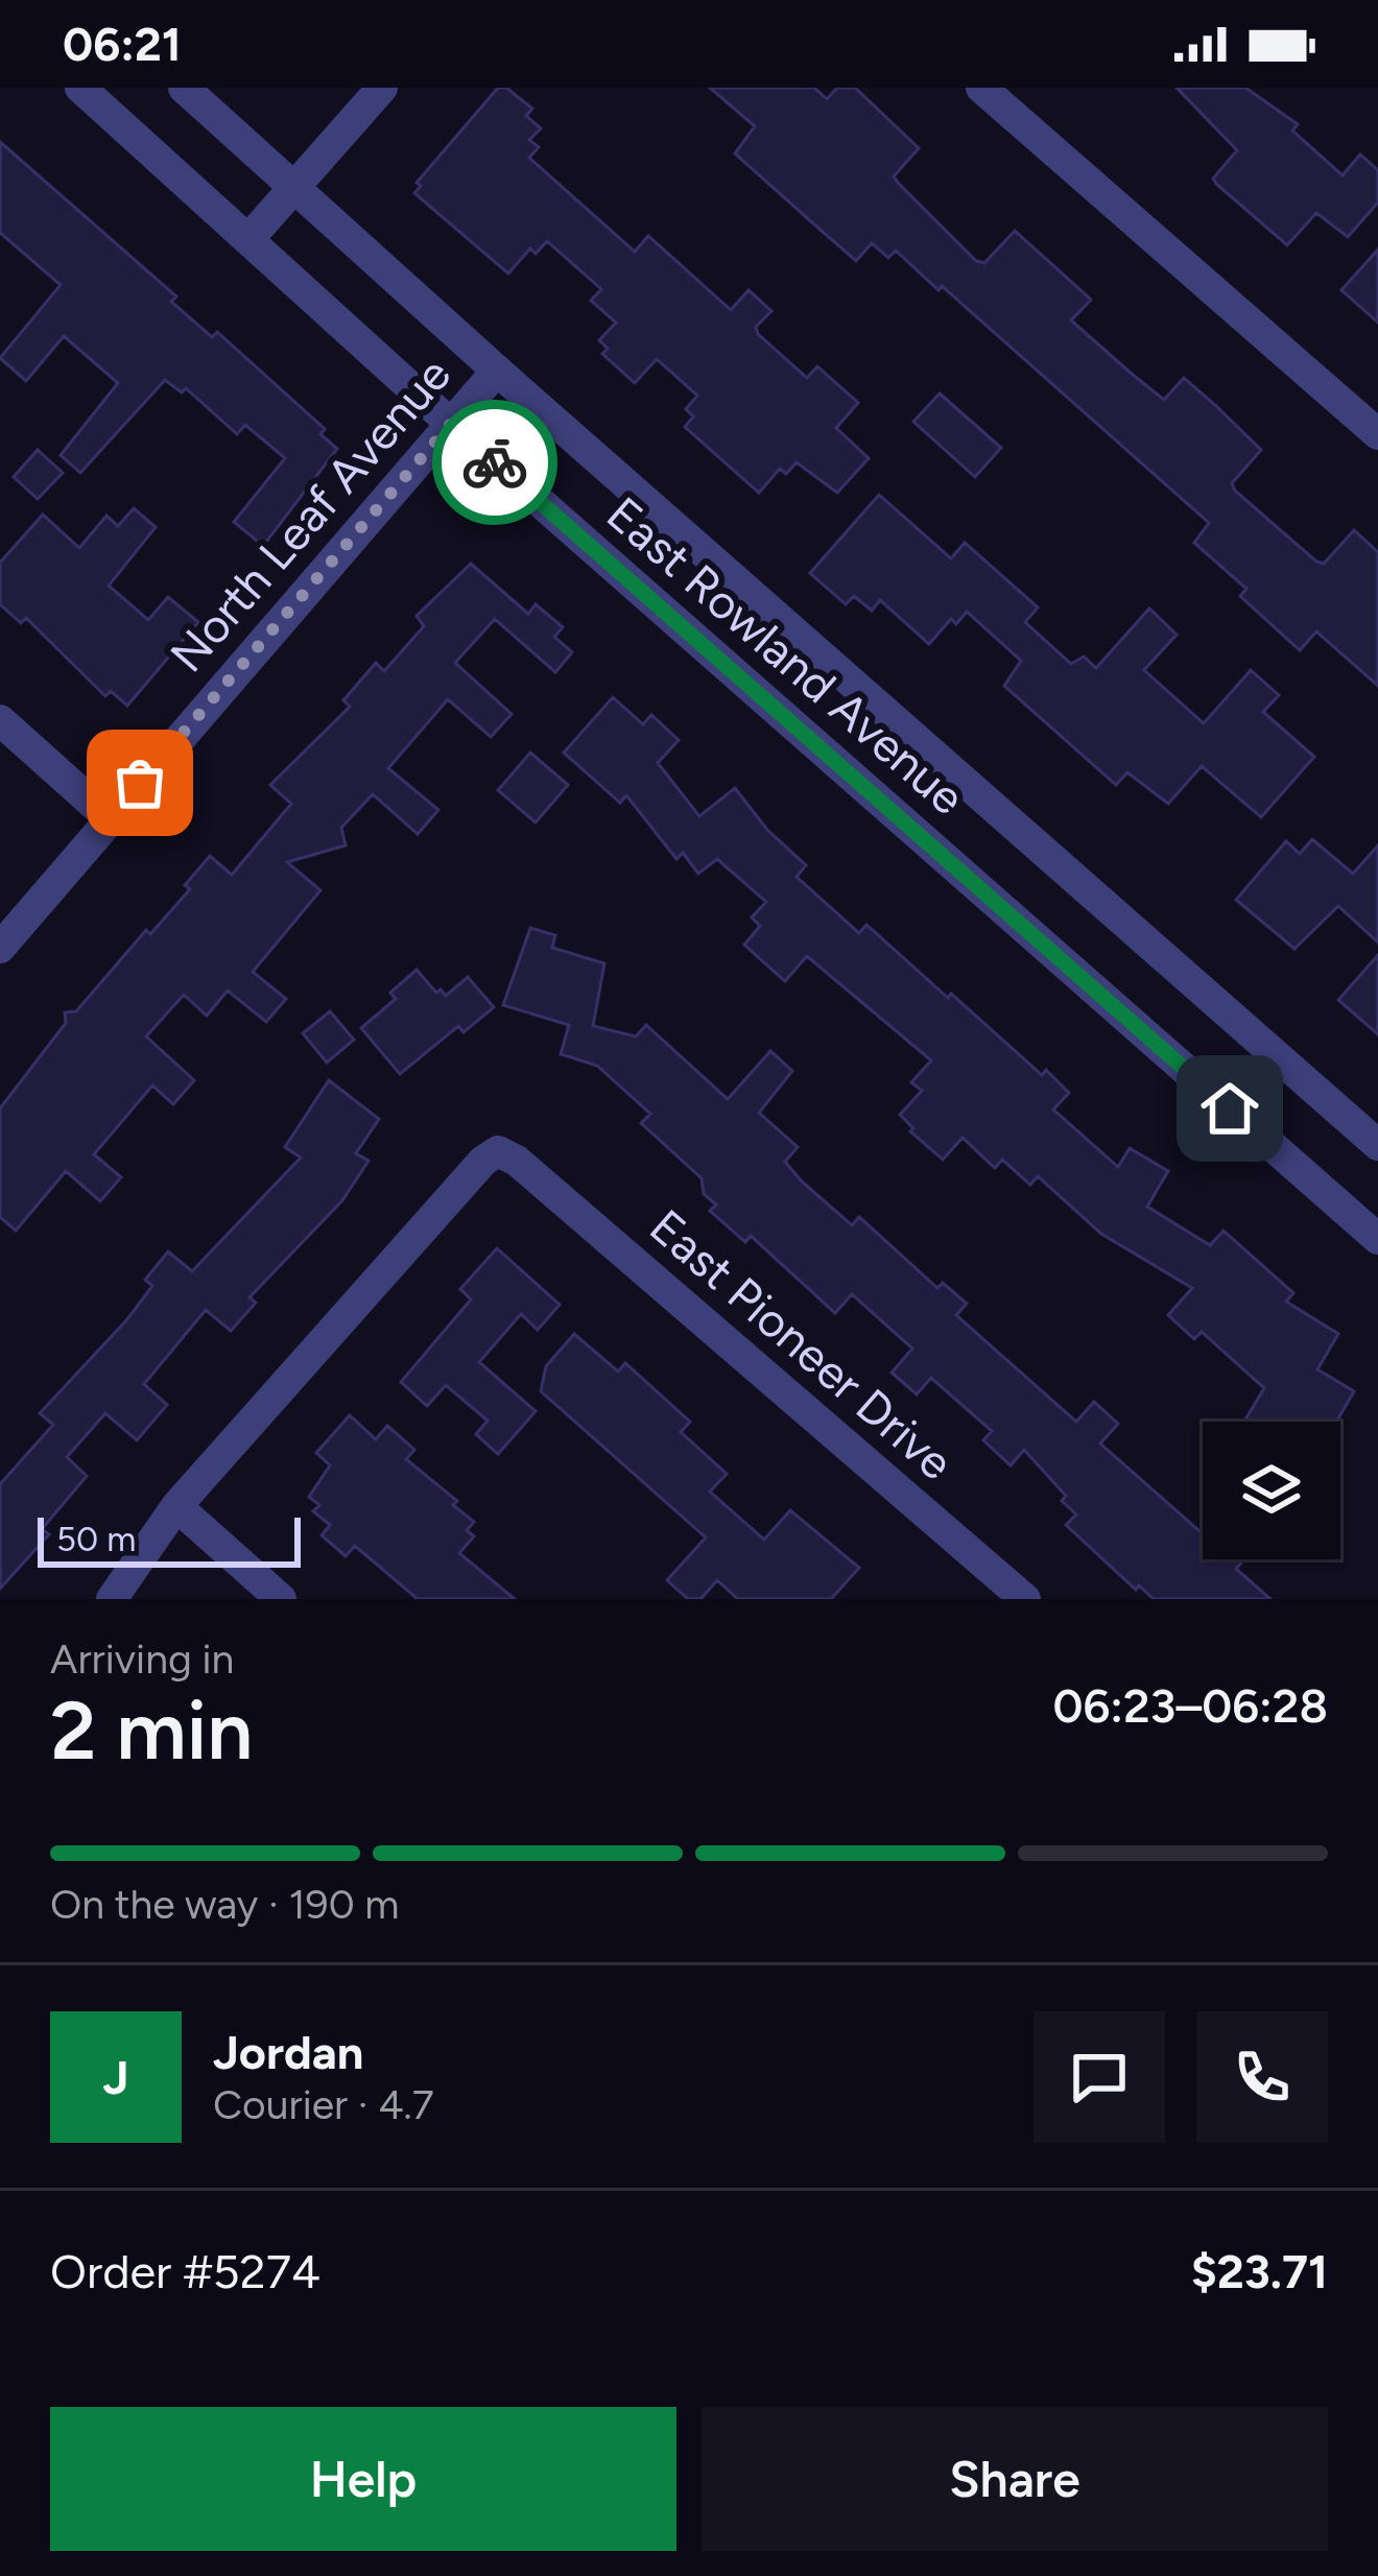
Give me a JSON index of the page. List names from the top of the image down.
{
  "streets": {
    "street": ["North Leaf Avenue", "East Rowland Avenue", "East Pioneer Drive"]
  },
  "crossings": [
    ["North Leaf Avenue", "East Rowland Avenue"]
  ],
  "scale_bar": "50 m",
  "page": {
    "status": "06:21",
    "scale": "50 m",
    "heading": ["2 min", "Arriving in", "06:23–06:28"],
    "panel": [
      "Jordan",
      "Courier · 4.7",
      "Order #5274",
      "$23.71"
    ],
    "bar": "On the way · 190 m",
    "round": "J",
    "buttons": ["Help", "Share"]
  }
}
